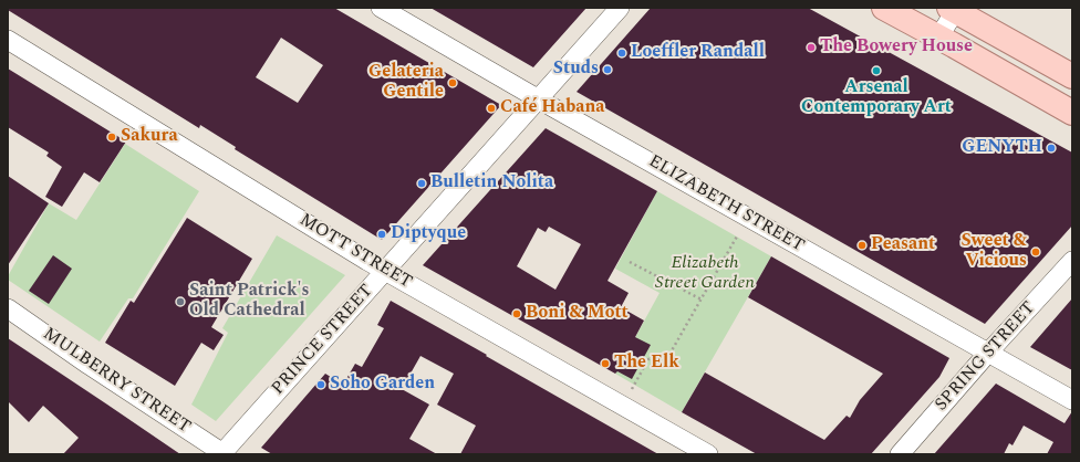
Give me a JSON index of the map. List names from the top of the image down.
{
  "streets": {
    "street": [
      "ELIZABETH STREET",
      "MOTT STREET",
      "PRINCE STREET",
      "SPRING STREET",
      "MULBERRY STREET"
    ]
  },
  "crossings": [
    ["ELIZABETH STREET", "PRINCE STREET"],
    ["ELIZABETH STREET", "SPRING STREET"],
    ["MOTT STREET", "PRINCE STREET"],
    ["PRINCE STREET", "MULBERRY STREET"]
  ],
  "parks": ["Elizabeth Street Garden"],
  "places": [
    "The Bowery House",
    "Loeffler Randall",
    "Studs",
    "Arsenal Contemporary Art",
    "Gelateria Gentile",
    "Café Habana",
    "Sakura",
    "GENYTH",
    "Bulletin Nolita",
    "Diptyque",
    "Peasant",
    "Sweet & Vicious",
    "Saint Patrick's Old Cathedral",
    "Boni & Mott",
    "The Elk",
    "Soho Garden"
  ]
}
